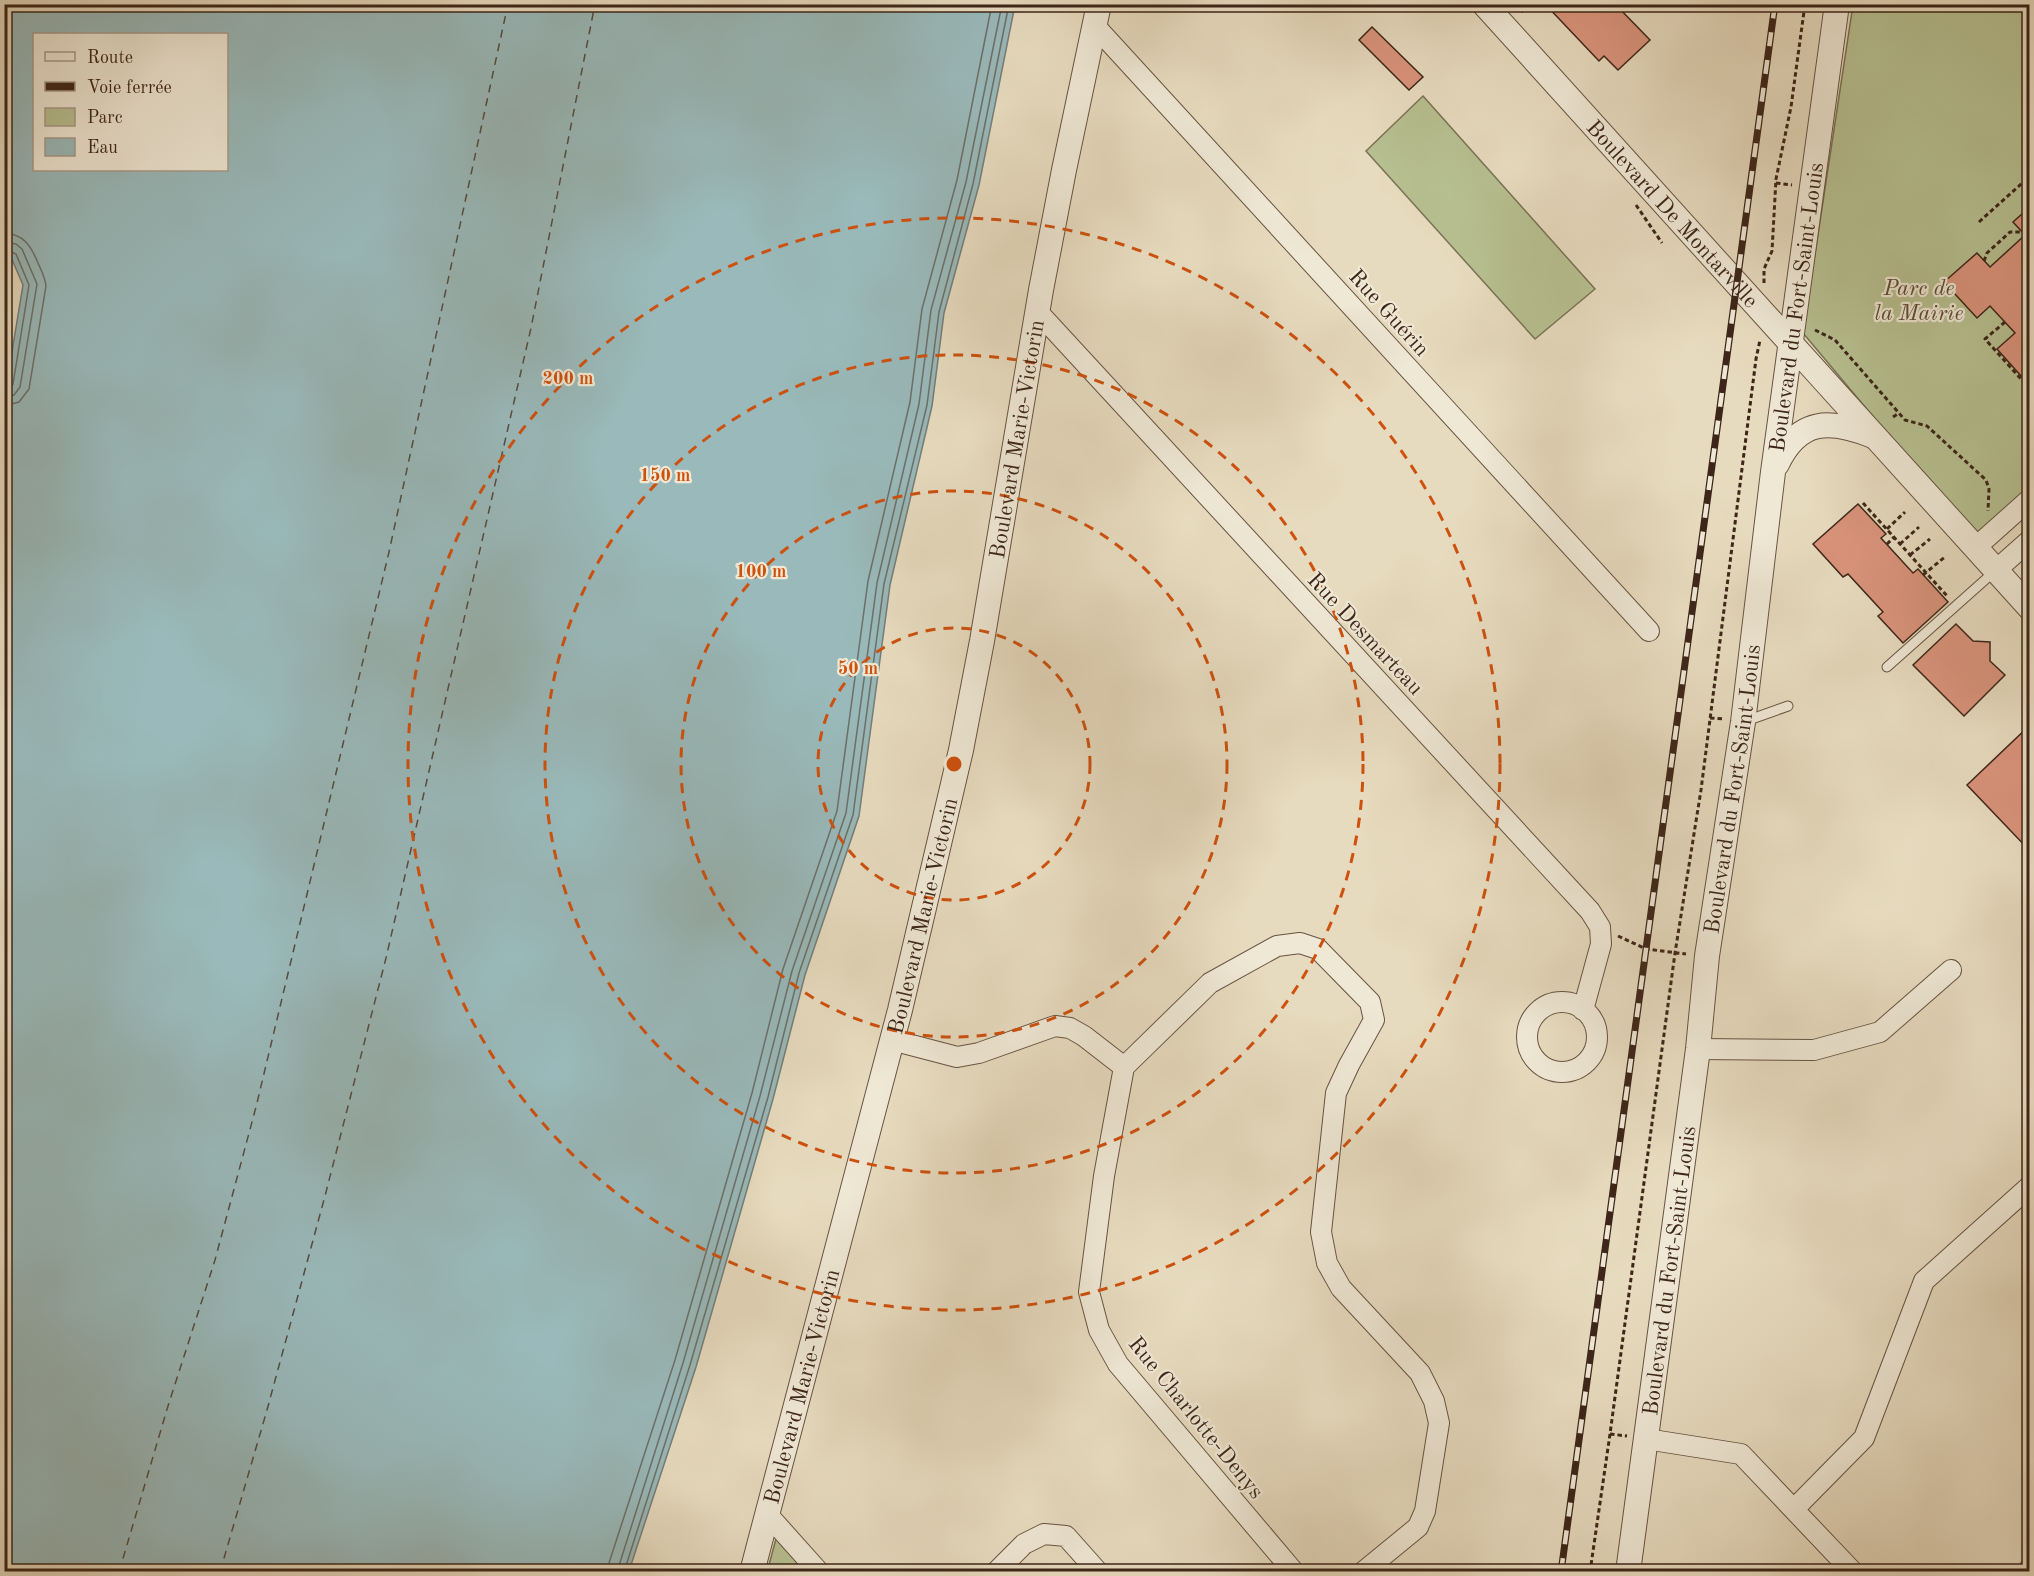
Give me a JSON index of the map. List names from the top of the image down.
{
  "streets": {
    "street": [
      "Boulevard De Montarville",
      "Boulevard du Fort-Saint-Louis",
      "Rue Guérin",
      "Boulevard Marie-Victorin",
      "Rue Desmarteau",
      "Rue Charlotte-Denys"
    ]
  },
  "crossings": [
    ["Boulevard De Montarville", "Boulevard du Fort-Saint-Louis"],
    ["Rue Guérin", "Boulevard Marie-Victorin"],
    ["Boulevard Marie-Victorin", "Rue Desmarteau"]
  ],
  "parks": ["Parc de la Mairie"],
  "legend": [
    "Route",
    "Voie ferrée",
    "Parc",
    "Eau"
  ],
  "rings": [
    "200 m",
    "150 m",
    "100 m",
    "50 m"
  ]
}
